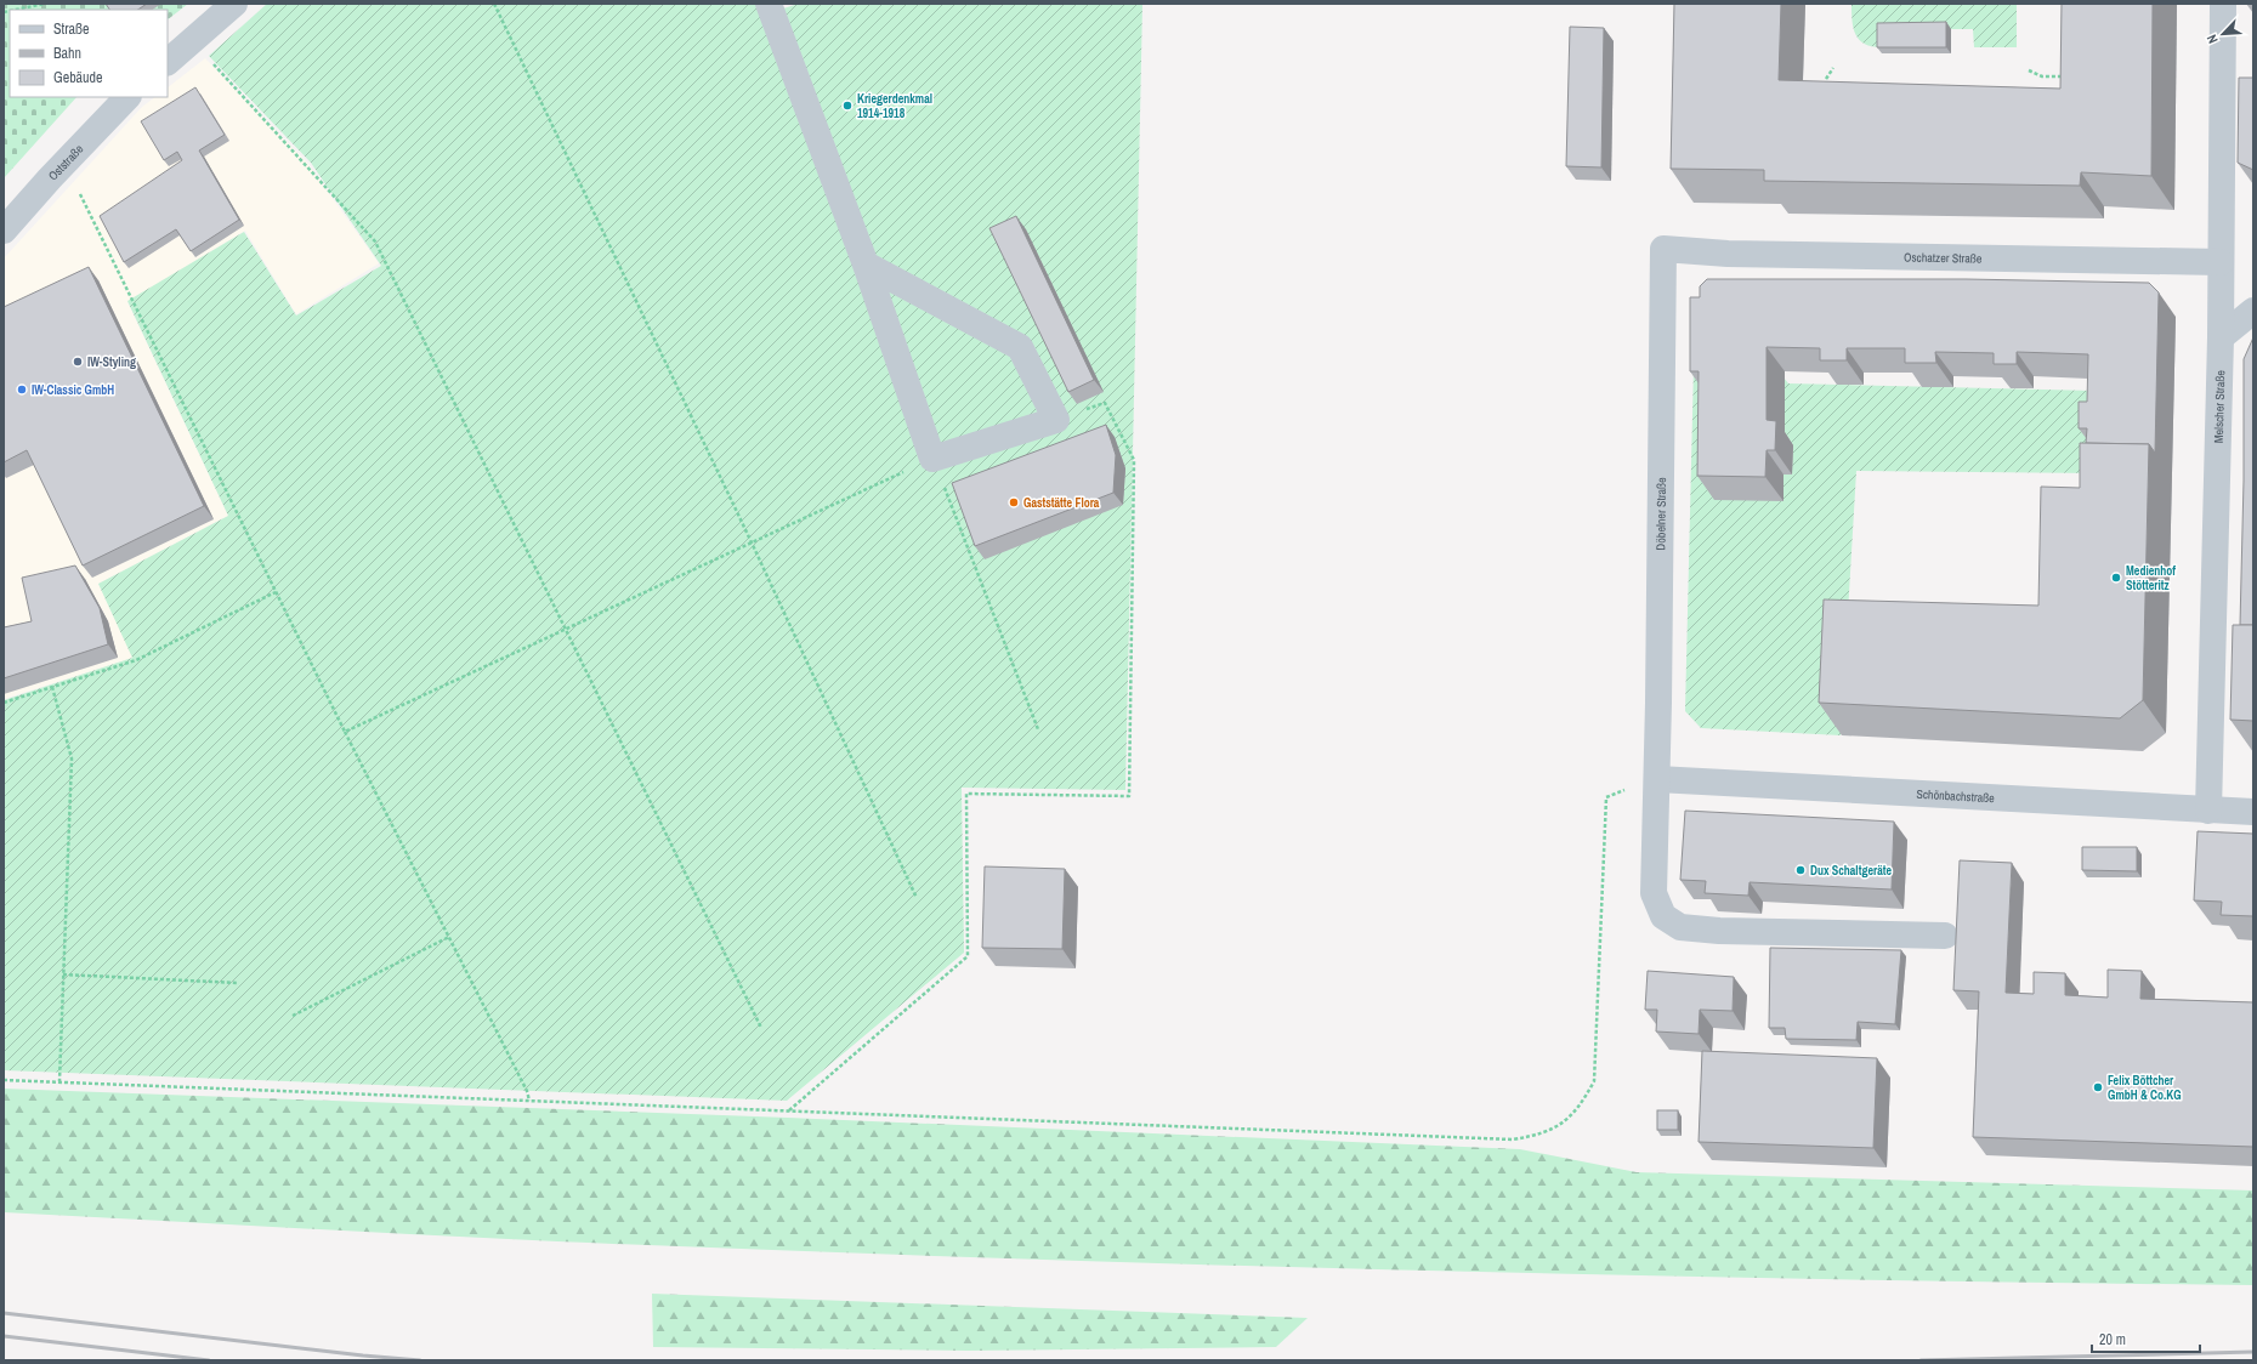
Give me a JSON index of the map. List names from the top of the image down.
{
  "streets": {
    "street": [
      "Oststraße",
      "Oschatzer Straße",
      "Melscher Straße",
      "Döbelner Straße",
      "Schönbachstraße"
    ]
  },
  "crossings": [
    ["Oschatzer Straße", "Melscher Straße"],
    ["Oschatzer Straße", "Döbelner Straße"],
    ["Melscher Straße", "Schönbachstraße"],
    ["Döbelner Straße", "Schönbachstraße"]
  ],
  "places": [
    "Kriegerdenkmal 1914-1918",
    "IW-Styling",
    "IW-Classic GmbH",
    "Gaststätte Flora",
    "Medienhof Stötteritz",
    "Dux Schaltgeräte",
    "Felix Böttcher GmbH & Co.KG"
  ],
  "legend": ["Straße", "Bahn", "Gebäude"],
  "scale_bar": "20 m",
  "north": "bottom left"
}
